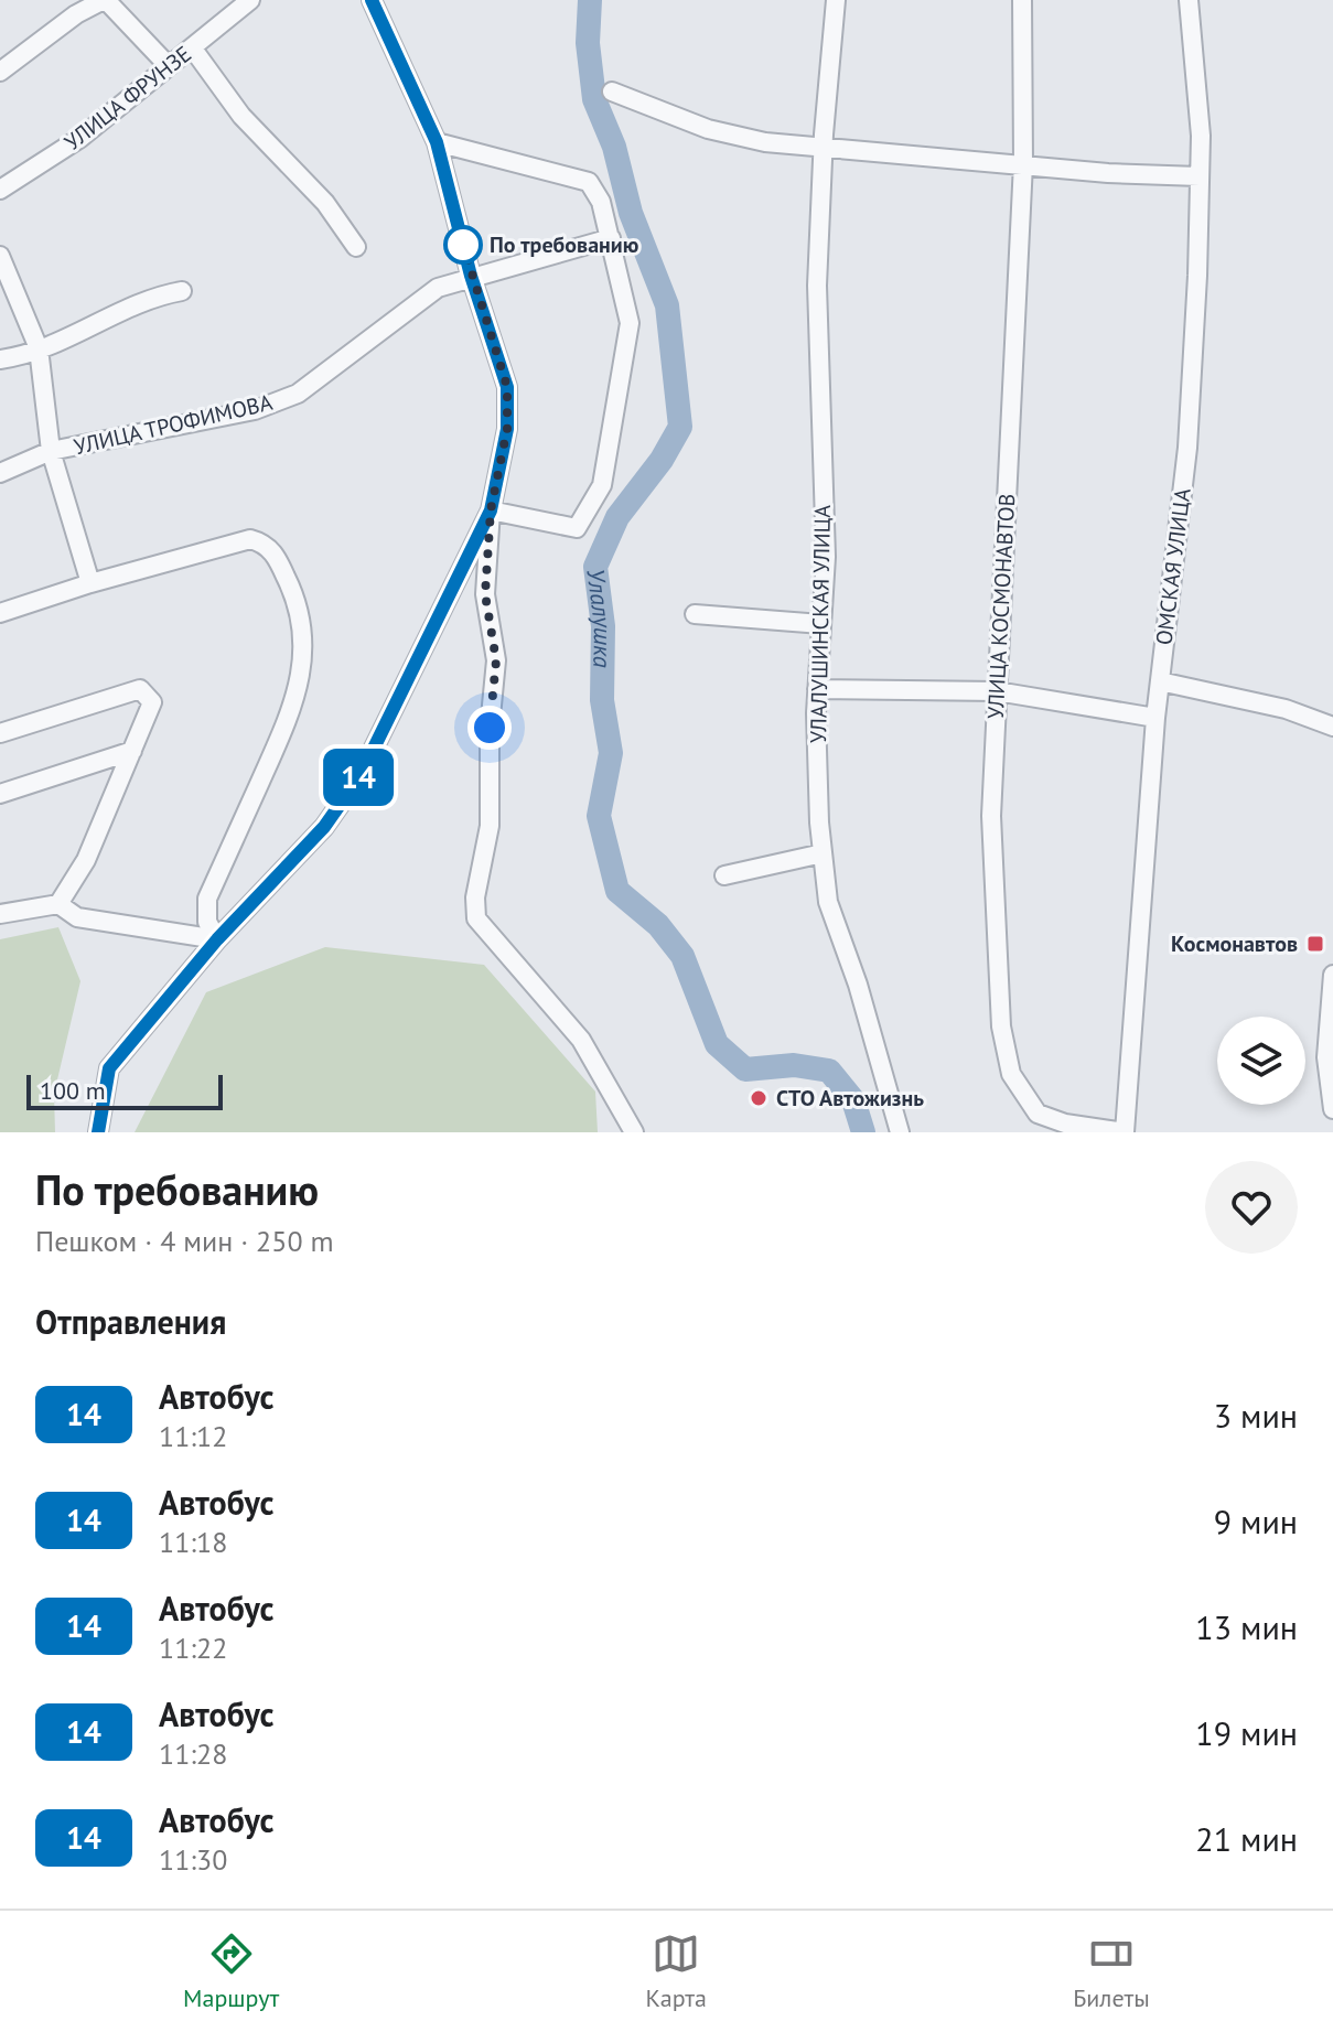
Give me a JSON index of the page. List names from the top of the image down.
{
  "streets": {
    "street": [
      "УЛИЦА ФРУНЗЕ",
      "УЛИЦА ТРОФИМОВА",
      "ОМСКАЯ УЛИЦА",
      "УЛИЦА КОСМОНАВТОВ",
      "УЛАЛУШИНСКАЯ УЛИЦА"
    ]
  },
  "crossings": [
    ["ОМСКАЯ УЛИЦА", "УЛИЦА КОСМОНАВТОВ"]
  ],
  "water": ["Улалушка"],
  "places": {
    "other": ["По требованию", "СТО Автожизнь"],
    "transit": ["Космонавтов"]
  },
  "lines": ["bus line 14"],
  "scale_bar": "100 m",
  "page": {
    "on_map": "14",
    "scale": "100 m",
    "heading": [
      ["По требованию", "Пешком · 4 мин · 250 m"],
      "Отправления"
    ],
    "list": [
      {
        "mark": "14",
        "name": "Автобус",
        "note": "11:12",
        "value": "3 мин"
      },
      {
        "mark": "14",
        "name": "Автобус",
        "note": "11:18",
        "value": "9 мин"
      },
      {
        "mark": "14",
        "name": "Автобус",
        "note": "11:22",
        "value": "13 мин"
      },
      {
        "mark": "14",
        "name": "Автобус",
        "note": "11:28",
        "value": "19 мин"
      },
      {
        "mark": "14",
        "name": "Автобус",
        "note": "11:30",
        "value": "21 мин"
      }
    ],
    "tabs": ["Маршрут", "Карта", "Билеты"]
  }
}
